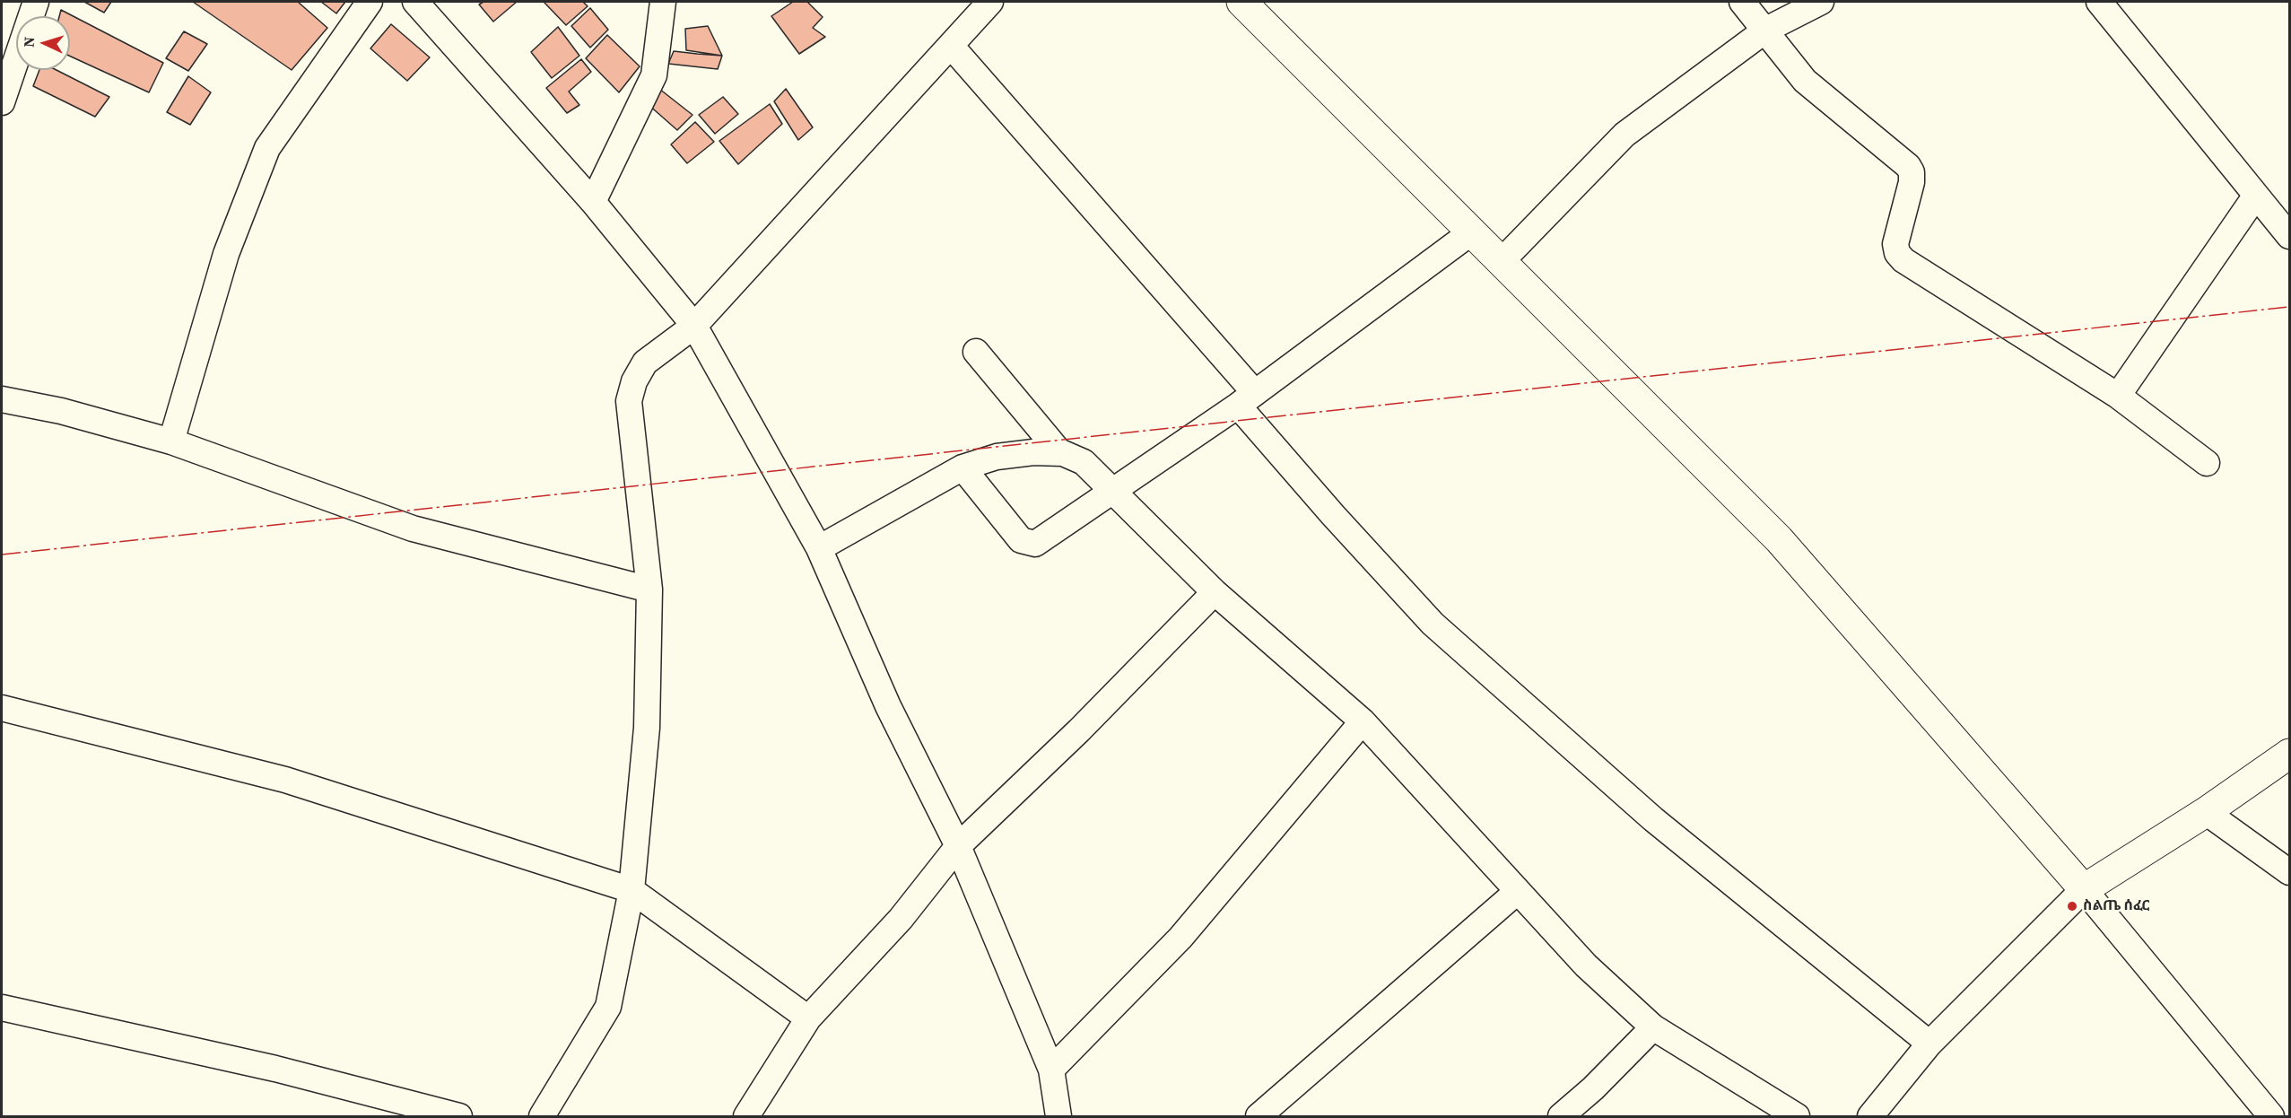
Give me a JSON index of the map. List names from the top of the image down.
{
  "places": ["ስልጤ ሰፈር"],
  "north": "left"
}
